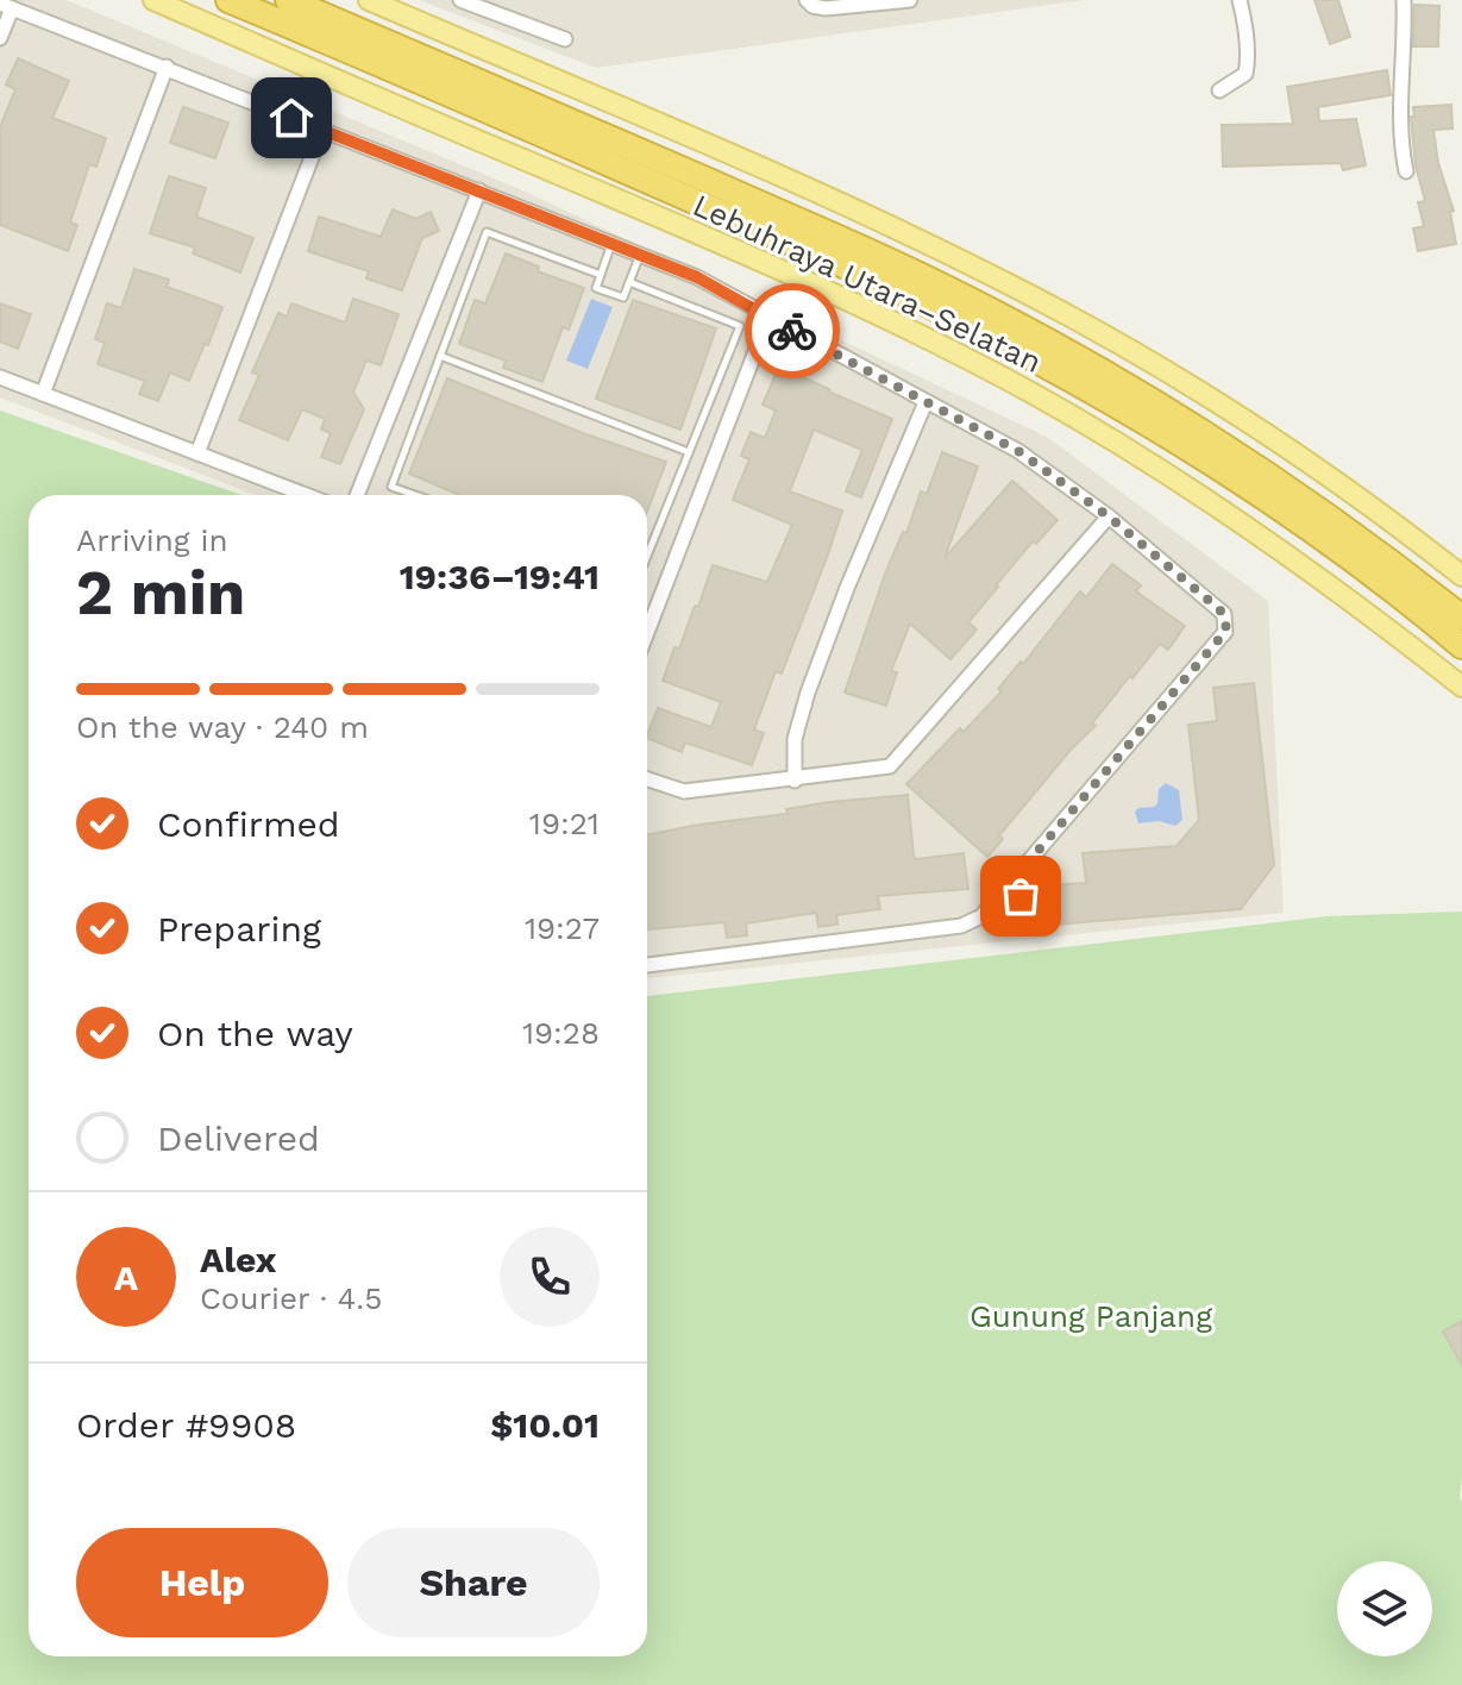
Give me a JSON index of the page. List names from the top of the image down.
{
  "streets": {
    "highway": ["Lebuhraya Utara–Selatan"]
  },
  "parks": ["Gunung Panjang"],
  "page": {
    "heading": ["2 min", "Arriving in", "19:36–19:41"],
    "panel": [
      "Alex",
      "Courier · 4.5",
      "Order #9908",
      "$10.01"
    ],
    "bar": "On the way · 240 m",
    "list": [
      ["Confirmed", "19:21"],
      ["Preparing", "19:27"],
      ["On the way", "19:28"],
      "Delivered"
    ],
    "round": "A",
    "buttons": ["Help", "Share"]
  }
}
